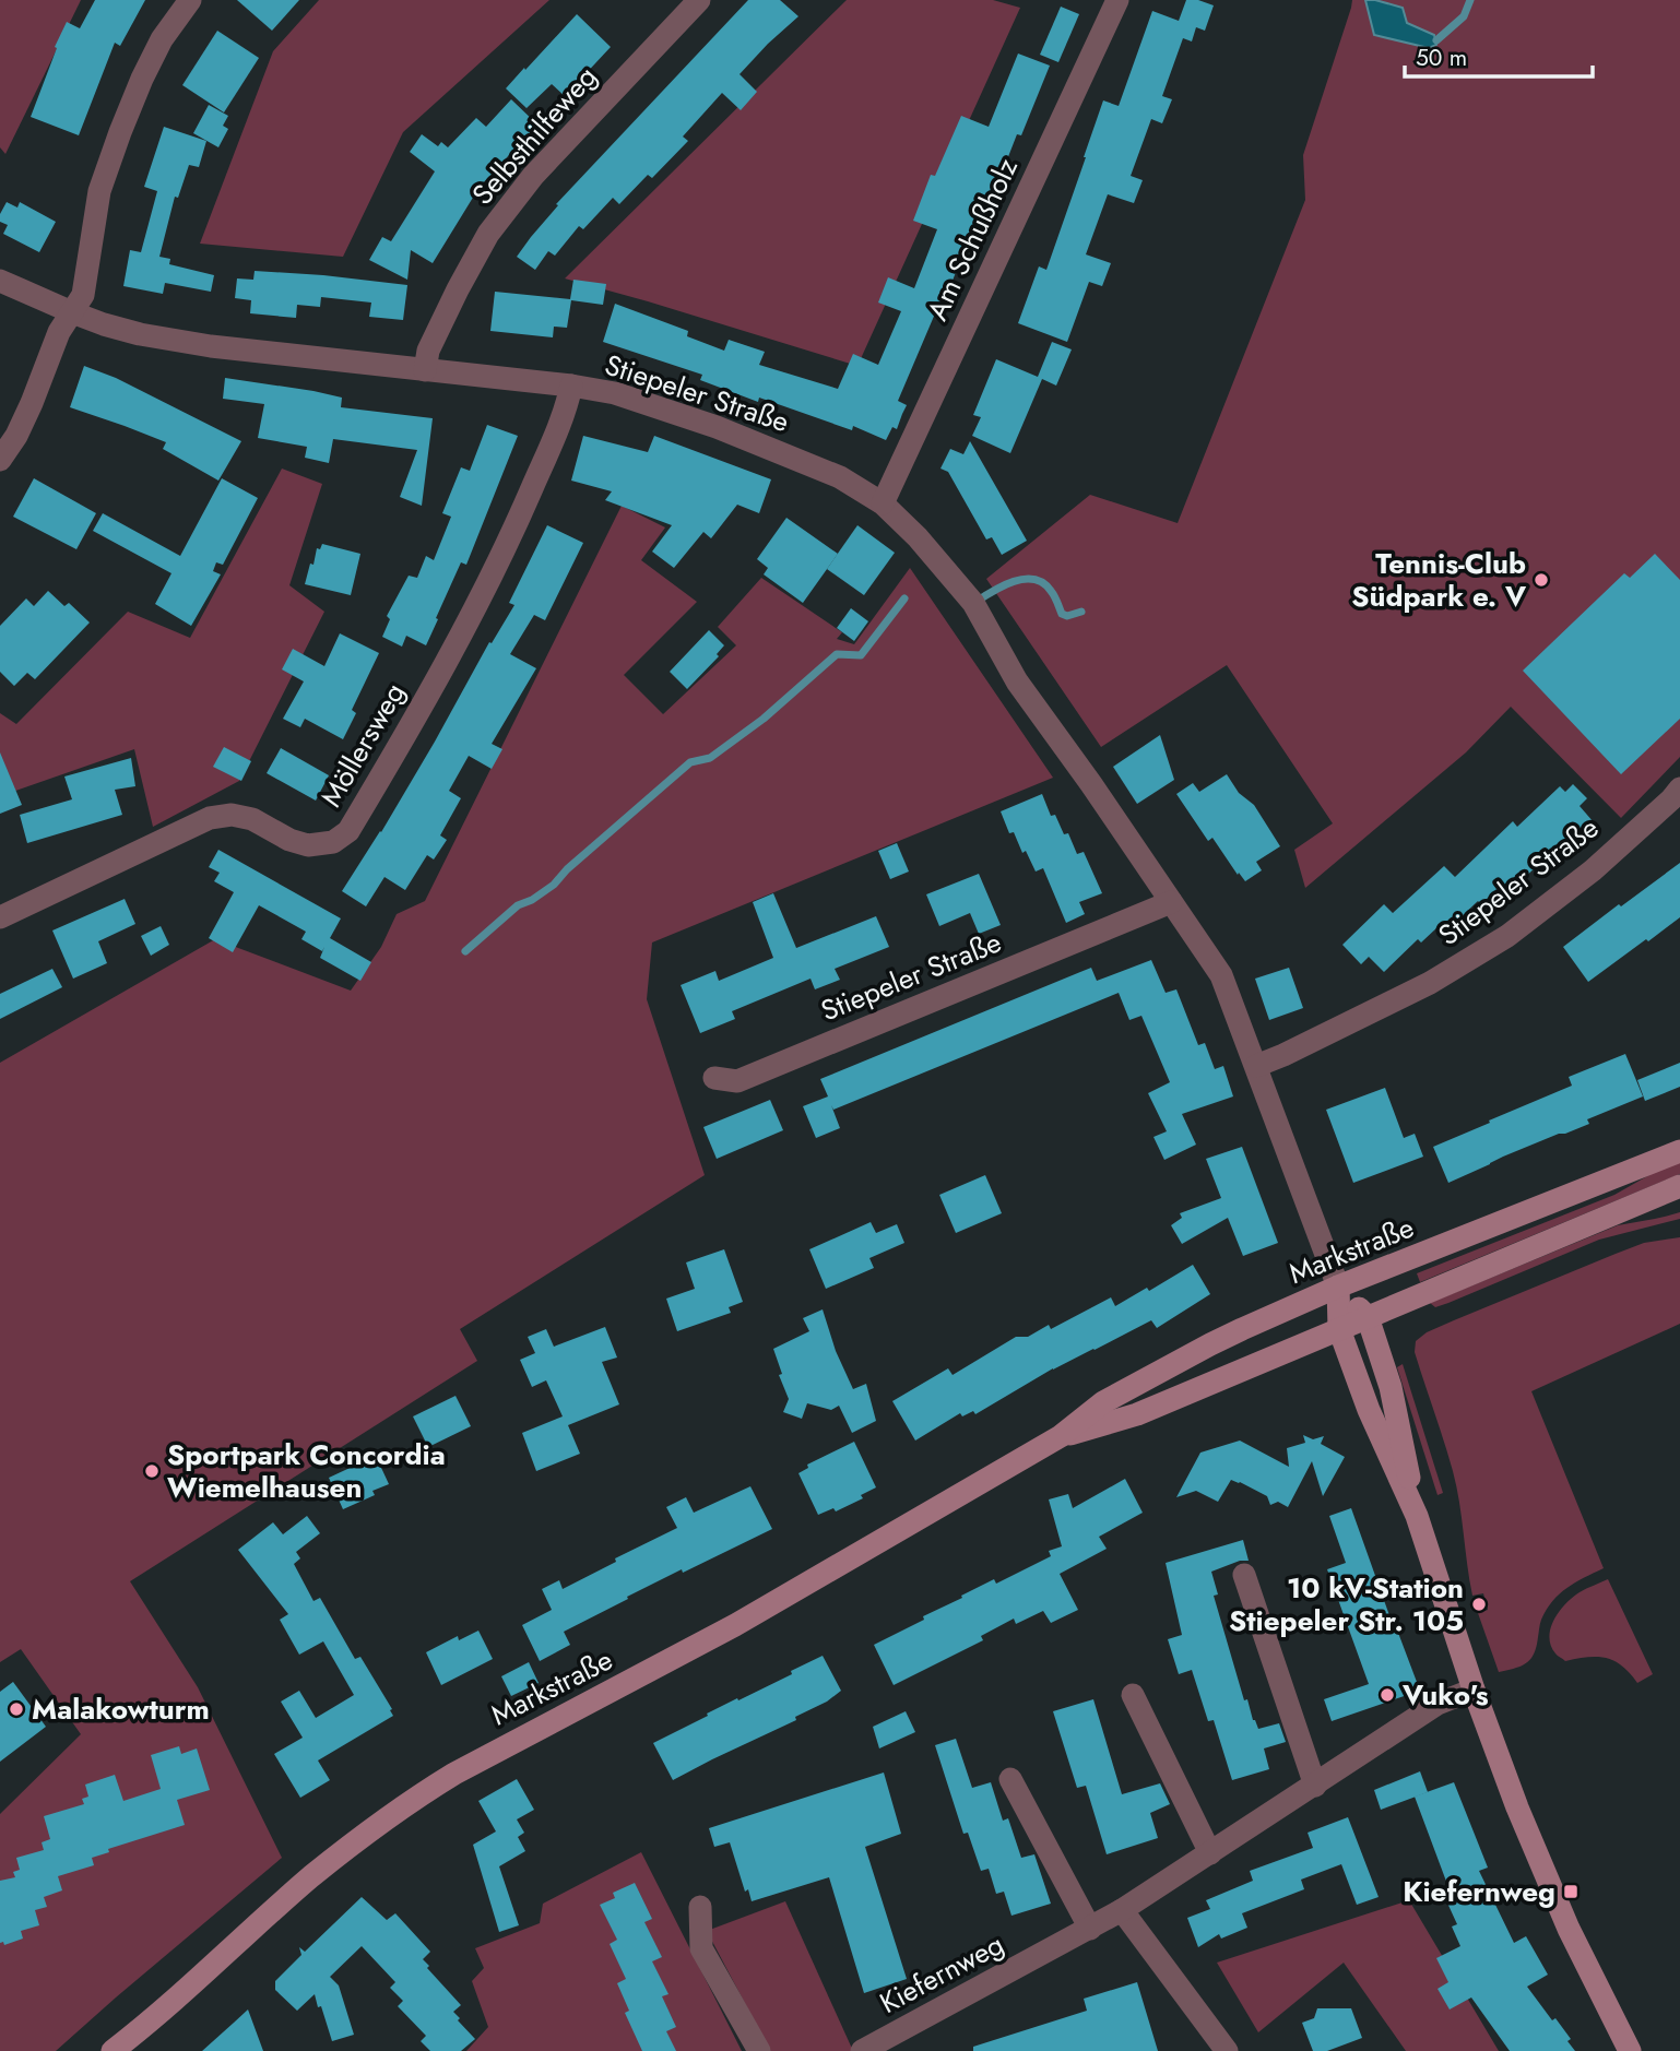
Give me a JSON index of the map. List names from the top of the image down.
{
  "streets": {
    "main road": ["Stiepeler Straße", "Markstraße"],
    "street": [
      "Selbsthilfeweg",
      "Am Schußholz",
      "Möllersweg",
      "Kiefernweg"
    ]
  },
  "crossings": [
    ["Selbsthilfeweg", "Stiepeler Straße"],
    ["Am Schußholz", "Stiepeler Straße"],
    ["Stiepeler Straße", "Möllersweg"],
    ["Stiepeler Straße", "Markstraße"],
    ["Stiepeler Straße", "Kiefernweg"]
  ],
  "places": {
    "other": [
      "Tennis-Club Südpark e. V",
      "Sportpark Concordia Wiemelhausen",
      "10 kV-Station Stiepeler Str. 105",
      "Vuko's",
      "Malakowturm"
    ],
    "transit": ["Kiefernweg"]
  },
  "scale_bar": "50 m"
}
